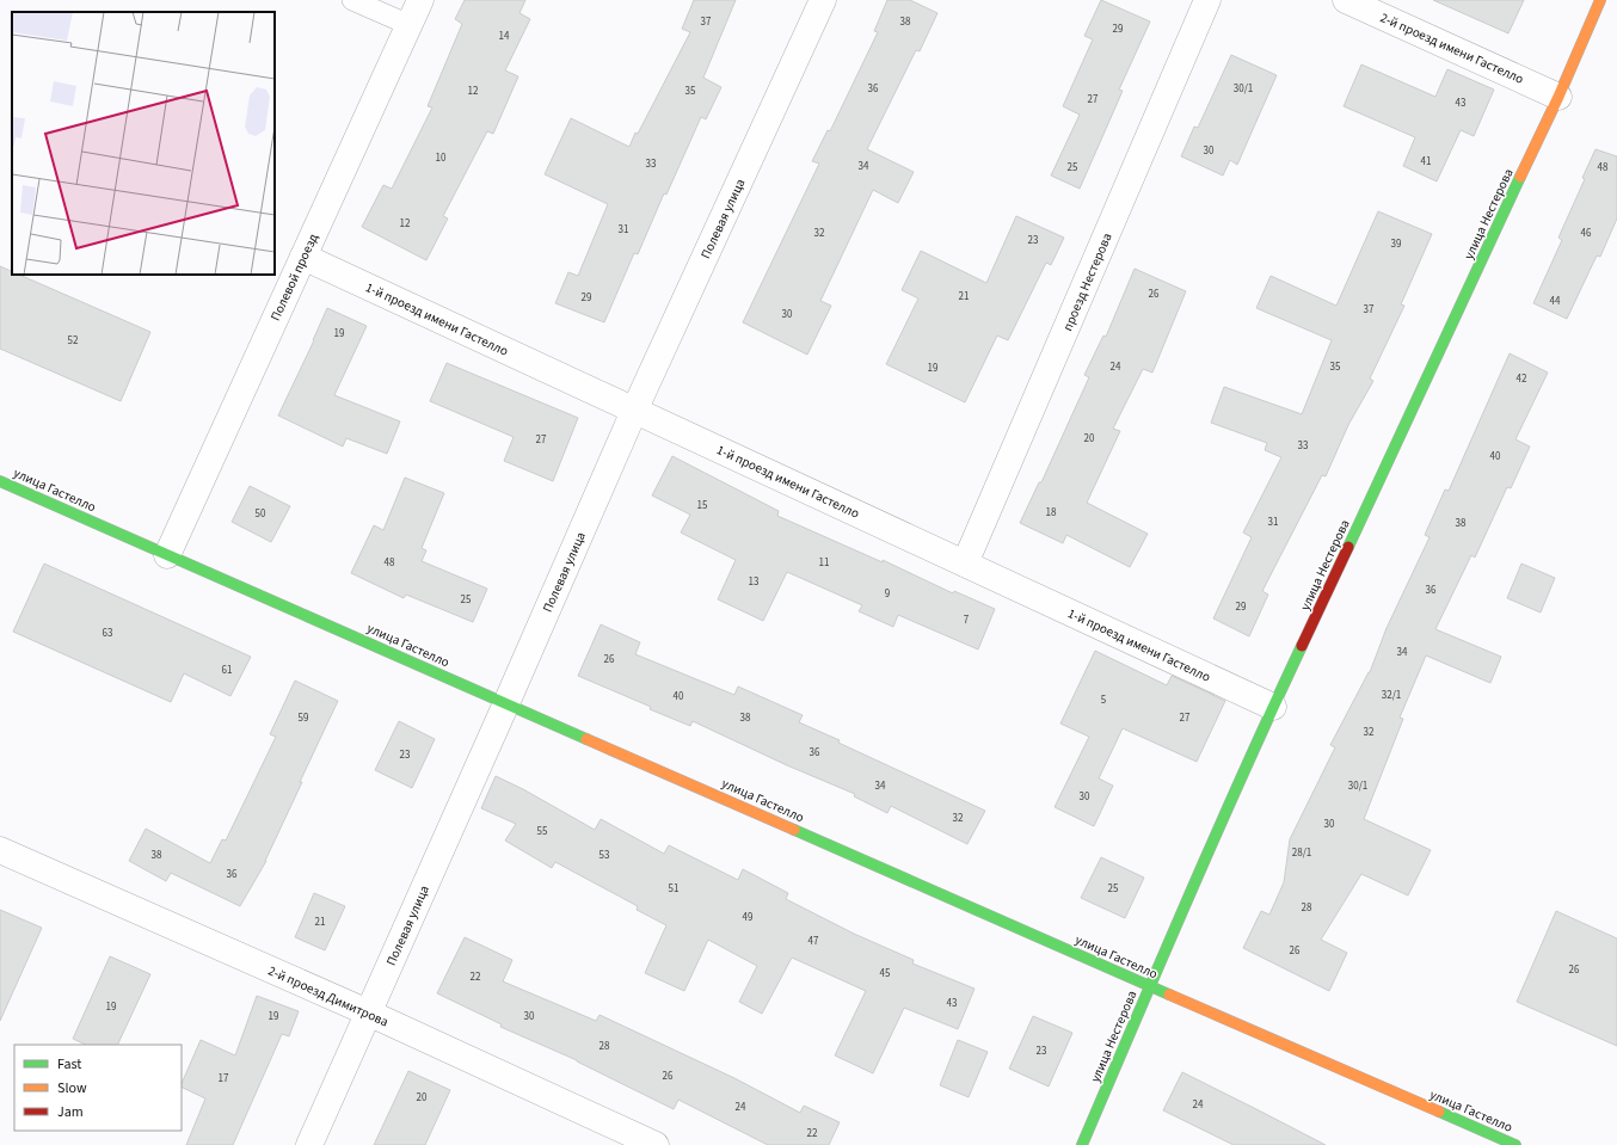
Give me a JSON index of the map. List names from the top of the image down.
{
  "streets": {
    "street": [
      "2-й проезд имени Гастелло",
      "улица Нестерова",
      "Полевая улица",
      "Полевой проезд",
      "проезд Нестерова",
      "1-й проезд имени Гастелло",
      "улица Гастелло",
      "2-й проезд Димитрова"
    ]
  },
  "crossings": [
    ["2-й проезд имени Гастелло", "улица Нестерова"],
    ["улица Нестерова", "1-й проезд имени Гастелло"],
    ["улица Нестерова", "улица Гастелло"],
    ["Полевая улица", "1-й проезд имени Гастелло"],
    ["Полевая улица", "улица Гастелло"],
    ["Полевая улица", "2-й проезд Димитрова"],
    ["Полевой проезд", "1-й проезд имени Гастелло"],
    ["Полевой проезд", "улица Гастелло"],
    ["проезд Нестерова", "1-й проезд имени Гастелло"]
  ],
  "house_numbers": [
    "37",
    "38",
    "29",
    "14",
    "36",
    "30/1",
    "12",
    "35",
    "27",
    "43",
    "30",
    "10",
    "41",
    "33",
    "34",
    "25",
    "48",
    "12",
    "31",
    "32",
    "46",
    "23",
    "39",
    "26",
    "21",
    "29",
    "44",
    "37",
    "30",
    "19",
    "52",
    "24",
    "35",
    "19",
    "42",
    "20",
    "27",
    "33",
    "40",
    "15",
    "18",
    "50",
    "31",
    "38",
    "48",
    "11",
    "13",
    "36",
    "9",
    "25",
    "29",
    "7",
    "63",
    "34",
    "26",
    "61",
    "32/1",
    "40",
    "5",
    "59",
    "38",
    "27",
    "32",
    "36",
    "23",
    "34",
    "30/1",
    "30",
    "32",
    "30",
    "55",
    "28/1",
    "38",
    "53",
    "36",
    "51",
    "25",
    "28",
    "49",
    "21",
    "47",
    "26",
    "26",
    "45",
    "22",
    "43",
    "19",
    "19",
    "30",
    "28",
    "23",
    "26",
    "17",
    "20",
    "24",
    "24",
    "22"
  ],
  "legend": ["Fast", "Slow", "Jam"]
}
